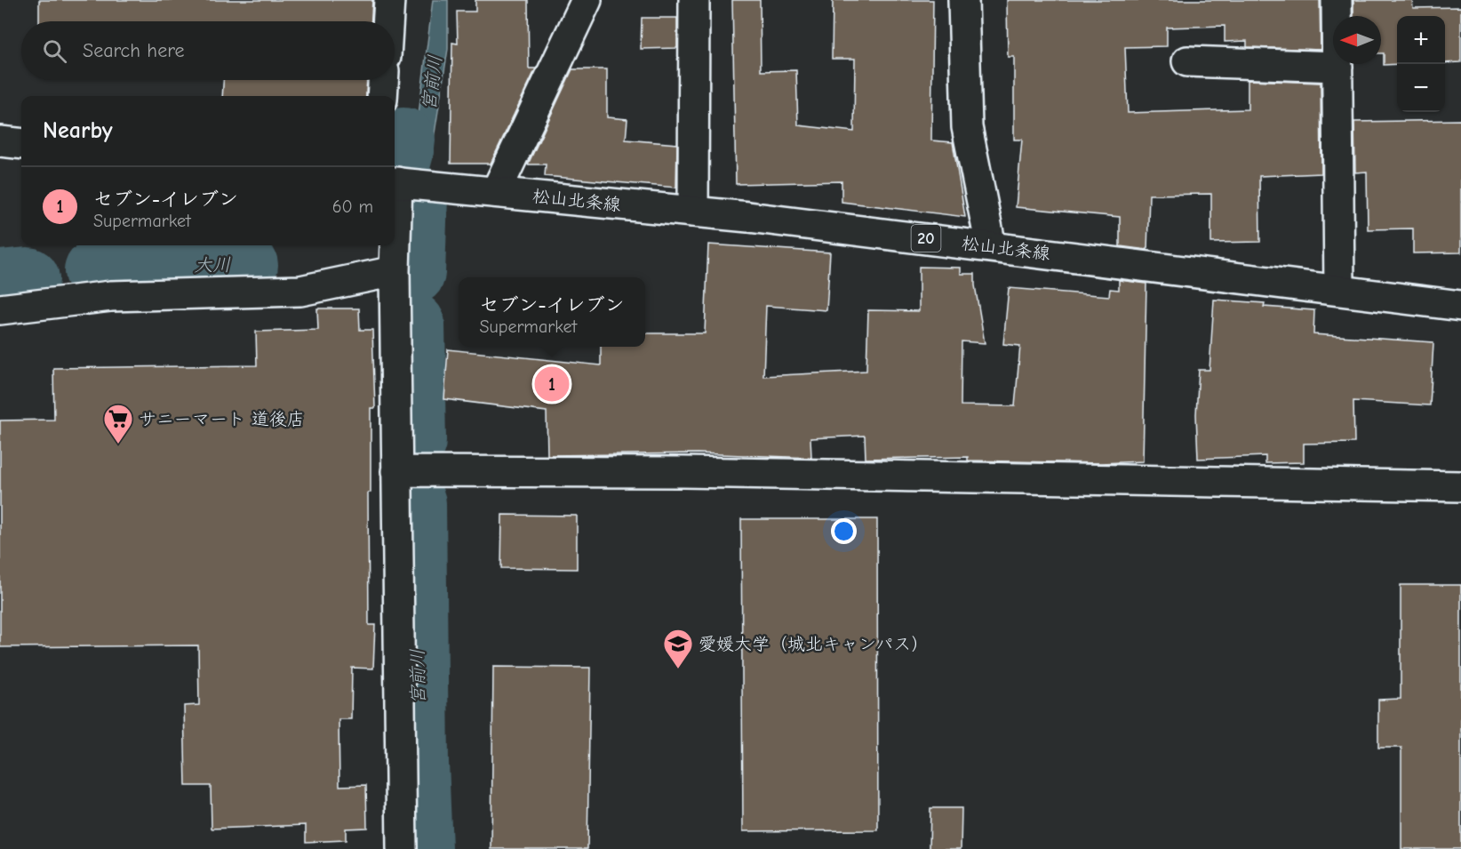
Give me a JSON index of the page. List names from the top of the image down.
{
  "streets": {
    "street": ["松山北条線", "20"]
  },
  "water": ["宮前川", "大川"],
  "places": {
    "supermarket": ["サニーマート 道後店"],
    "school or university": ["愛媛大学（城北キャンパス）"]
  },
  "north": "left",
  "page": {
    "map_buttons": ["+", "−"],
    "search": "Search here",
    "heading": "Nearby",
    "list": [
      {
        "mark": "1",
        "name": "セブン-イレブン",
        "note": "Supermarket",
        "value": "60 m"
      }
    ],
    "popup": ["セブン-イレブン", "Supermarket"],
    "pins": "1"
  }
}
